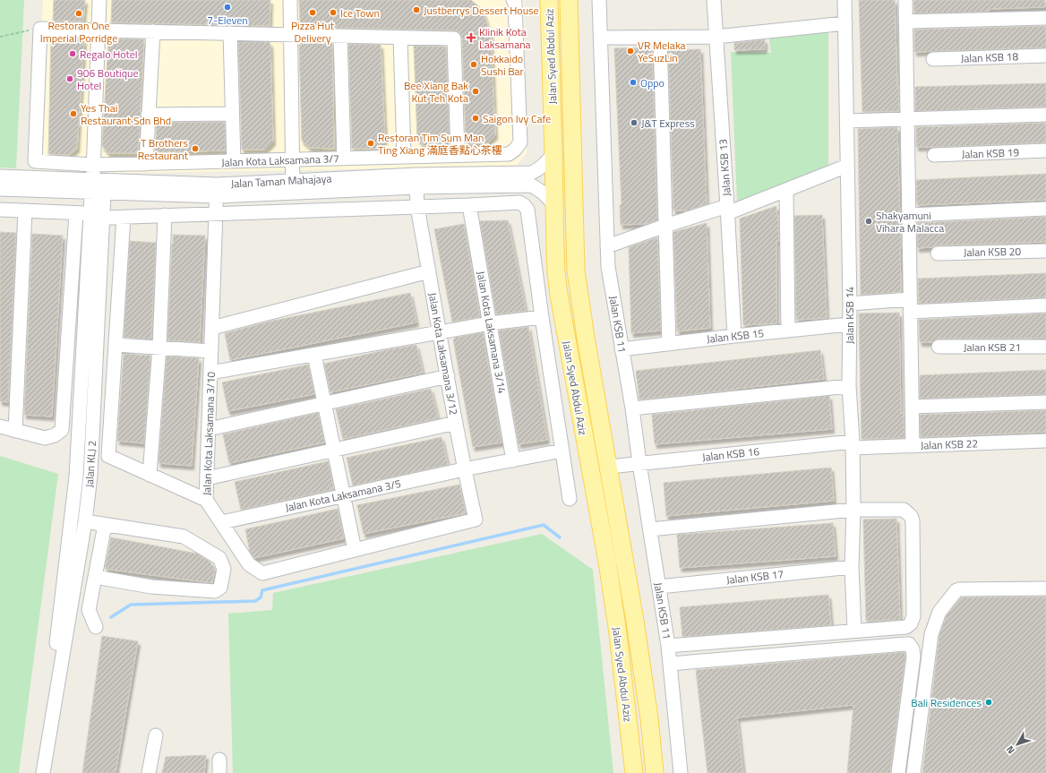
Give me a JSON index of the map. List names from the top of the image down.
{
  "streets": {
    "main road": ["Jalan Syed Abdul Aziz"],
    "street": [
      "Jalan KSB 18",
      "Jalan KSB 19",
      "Jalan Kota Laksamana 3/7",
      "Jalan KSB 13",
      "Jalan Taman Mahajaya",
      "Jalan KSB 20",
      "Jalan KSB 14",
      "Jalan KSB 11",
      "Jalan Kota Laksamana 3/14",
      "Jalan KSB 15",
      "Jalan KSB 21",
      "Jalan Kota Laksamana 3/12",
      "Jalan Kota Laksamana 3/10",
      "Jalan KSB 22",
      "Jalan KSB 16",
      "Jalan KLJ 2",
      "Jalan Kota Laksamana 3/5",
      "Jalan KSB 17"
    ]
  },
  "crossings": [
    ["Jalan Syed Abdul Aziz", "Jalan Taman Mahajaya"],
    ["Jalan Syed Abdul Aziz", "Jalan KSB 16"],
    ["Jalan Kota Laksamana 3/7", "Jalan KLJ 2"],
    ["Jalan KSB 13", "Jalan KSB 15"],
    ["Jalan Taman Mahajaya", "Jalan Kota Laksamana 3/12"],
    ["Jalan Taman Mahajaya", "Jalan Kota Laksamana 3/10"],
    ["Jalan Taman Mahajaya", "Jalan KLJ 2"],
    ["Jalan KSB 14", "Jalan KSB 15"],
    ["Jalan KSB 14", "Jalan KSB 22"],
    ["Jalan KSB 14", "Jalan KSB 16"],
    ["Jalan KSB 14", "Jalan KSB 17"],
    ["Jalan KSB 11", "Jalan KSB 15"],
    ["Jalan KSB 11", "Jalan KSB 16"],
    ["Jalan KSB 11", "Jalan KSB 17"],
    ["Jalan Kota Laksamana 3/14", "Jalan Kota Laksamana 3/5"],
    ["Jalan Kota Laksamana 3/12", "Jalan Kota Laksamana 3/10"],
    ["Jalan Kota Laksamana 3/12", "Jalan Kota Laksamana 3/5"],
    ["Jalan Kota Laksamana 3/10", "Jalan Kota Laksamana 3/5"],
    ["Jalan KSB 22", "Jalan KSB 16"]
  ],
  "places": {
    "other": [
      "7-Eleven",
      "Justberrys Dessert House",
      "Pizza Hut Delivery",
      "Ice Town",
      "Restoran One Imperial Porridge",
      "VR Melaka YeSuzLin",
      "Regalo Hotel",
      "Hokkaido Sushi Bar",
      "906 Boutique Hotel",
      "Oppo",
      "Bee Xiang Bak Kut Teh Kota",
      "Yes Thai Restaurant Sdn Bhd",
      "Saigon Ivy Cafe",
      "J&T Express",
      "Restoran Tim Sum Man Ting Xiang 滿庭香點心茶樓",
      "T Brothers Restaurant",
      "Shakyamuni Vihara Malacca",
      "Bali Residences"
    ],
    "health": ["Klinik Kota Laksamana"]
  },
  "north": "bottom left"
}
